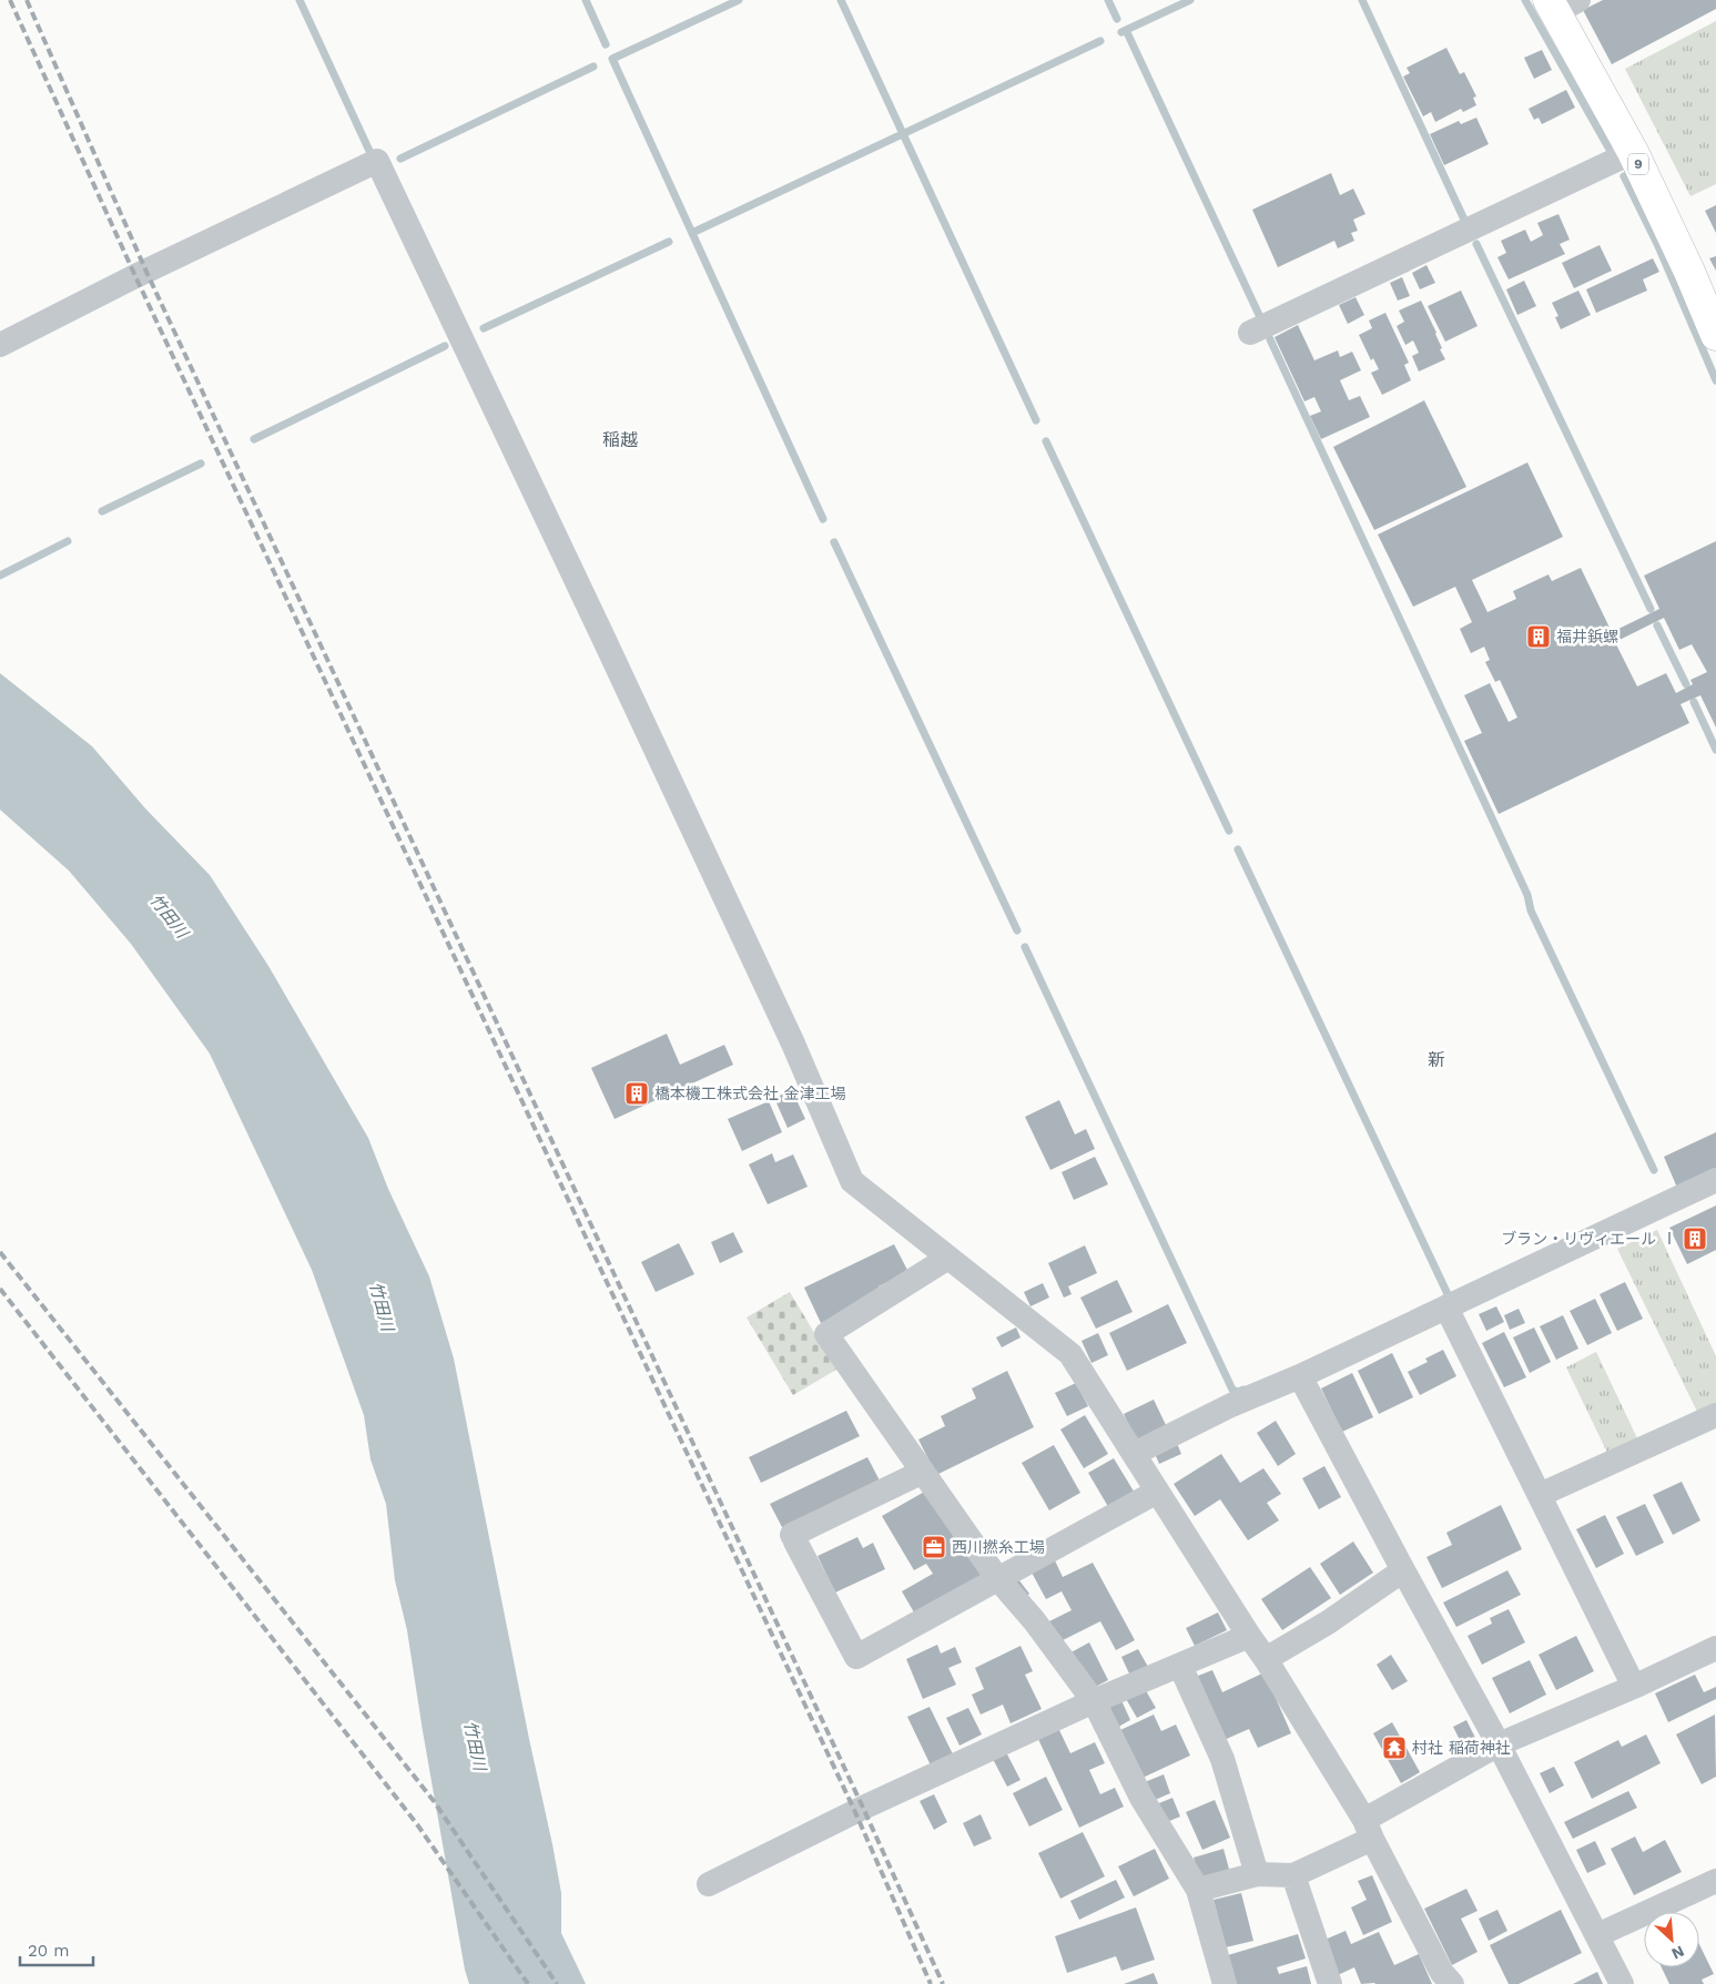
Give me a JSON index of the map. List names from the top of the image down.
{
  "streets": {
    "main road": ["9"]
  },
  "districts": ["稲越", "新"],
  "water": ["竹田川"],
  "places": {
    "building": ["福井鋲螺", "橋本機工株式会社 金津工場", "ブラン・リヴィエール Ⅰ"],
    "office": ["西川撚糸工場"],
    "temple": ["村社 稲荷神社"]
  },
  "scale_bar": "20 m",
  "north": "bottom right"
}
